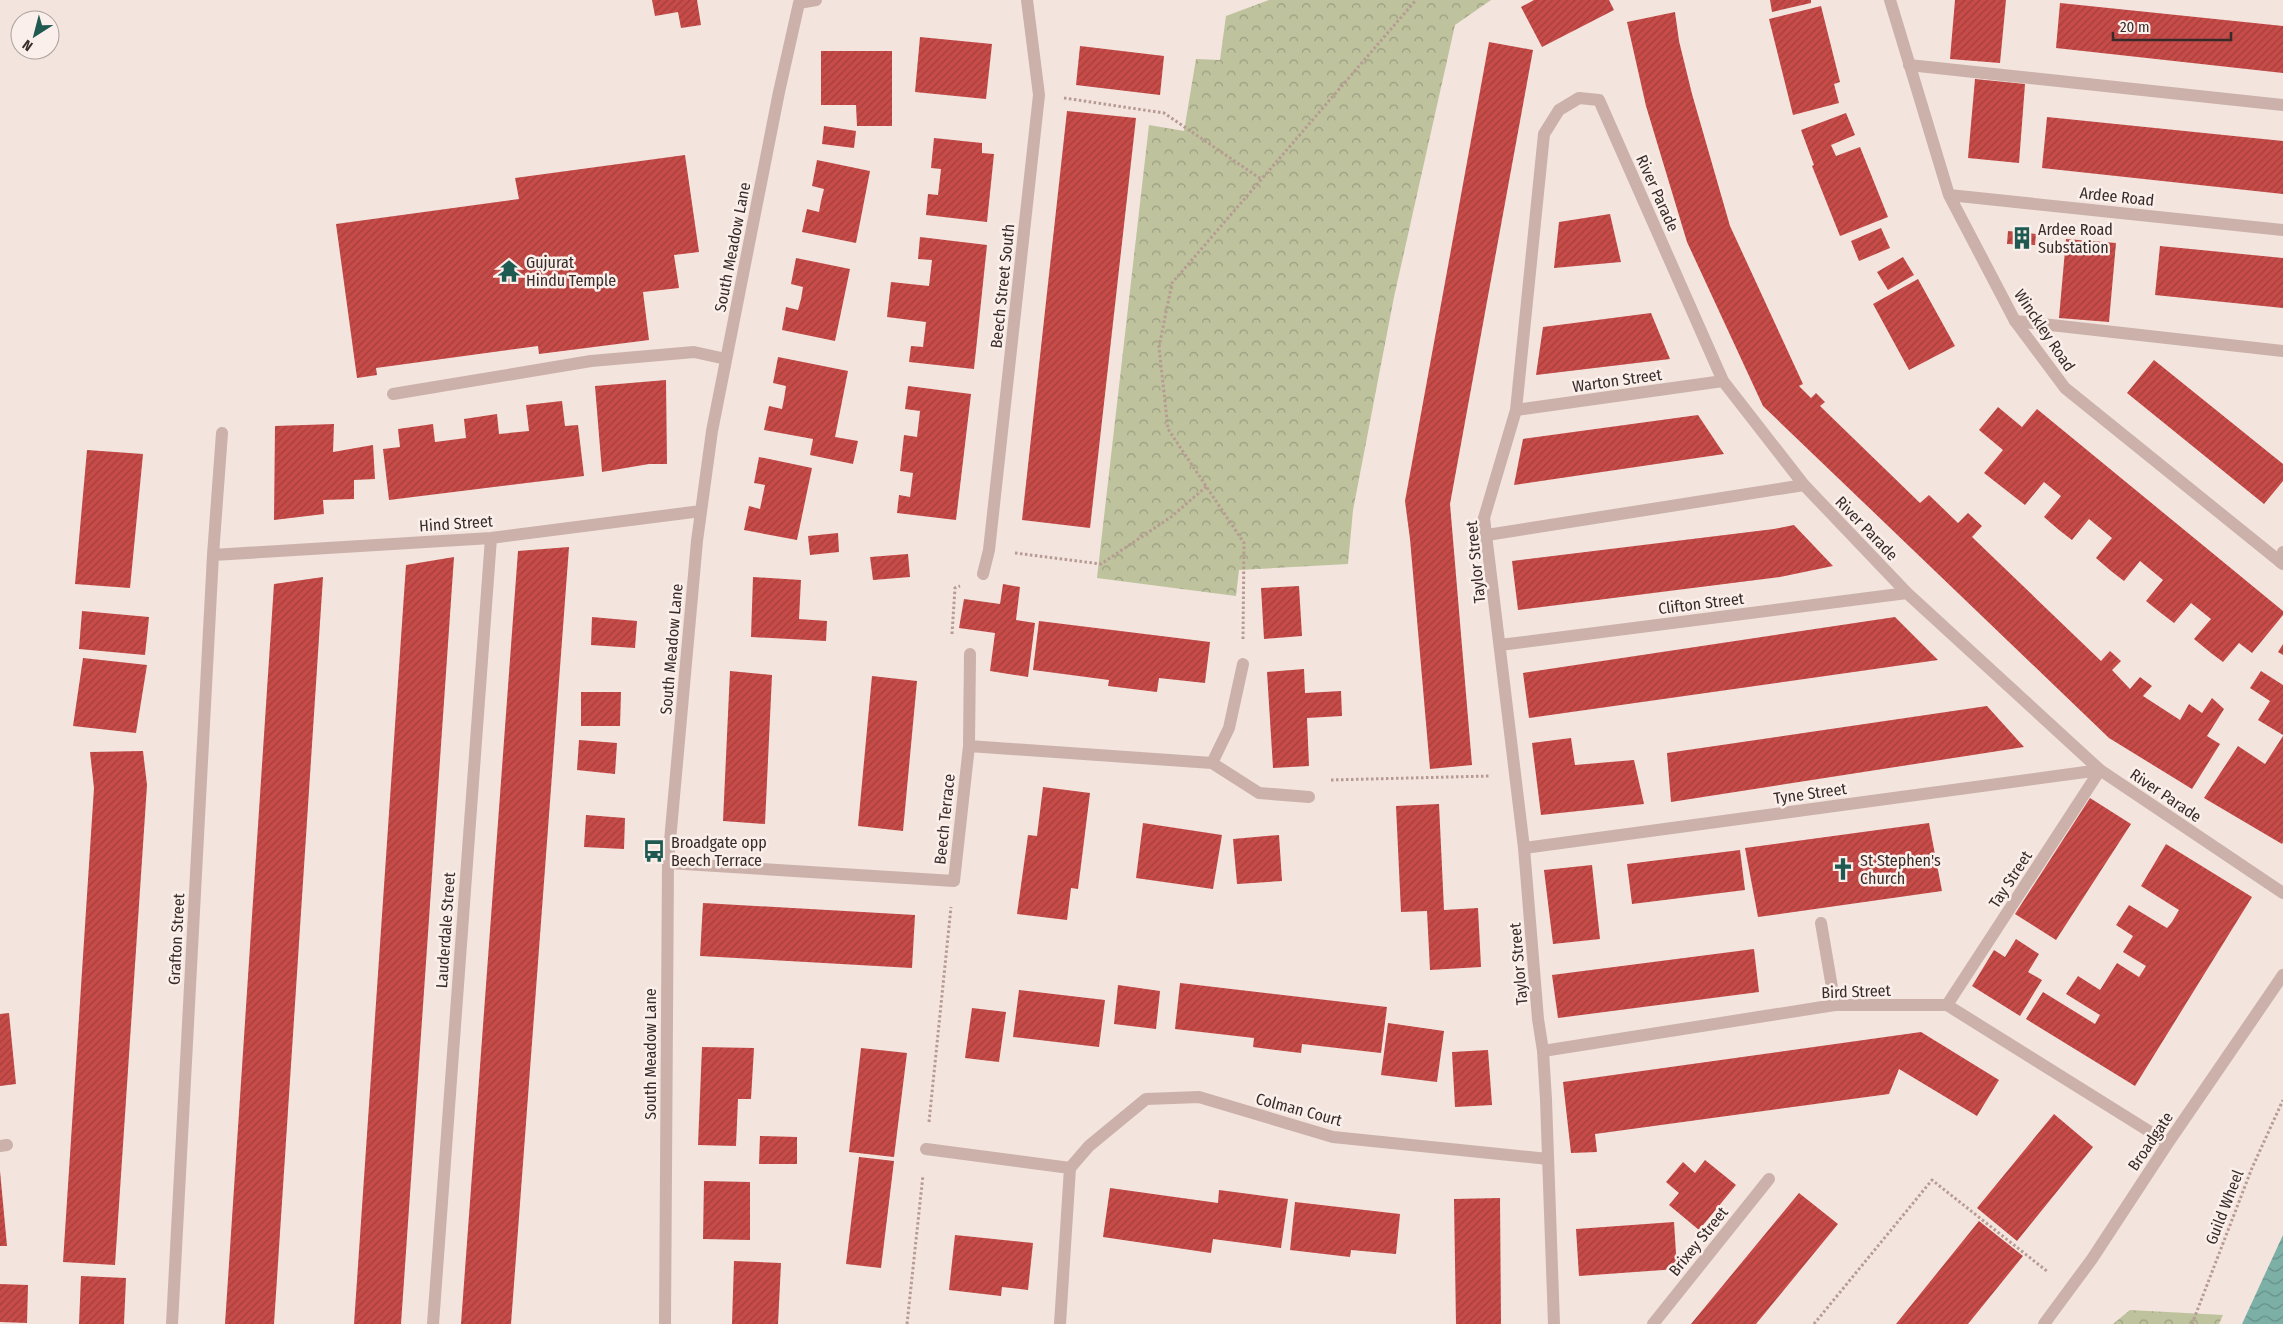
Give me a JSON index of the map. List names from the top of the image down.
{
  "streets": {
    "street": [
      "River Parade",
      "Ardee Road",
      "South Meadow Lane",
      "Beech Street South",
      "Winckley Road",
      "Warton Street",
      "Hind Street",
      "Taylor Street",
      "Clifton Street",
      "Tyne Street",
      "Beech Terrace",
      "Tay Street",
      "Lauderdale Street",
      "Grafton Street",
      "Bird Street",
      "Colman Court",
      "Broadgate",
      "Brixey Street"
    ],
    "path": ["Guild Wheel"]
  },
  "crossings": [
    ["River Parade", "Warton Street"],
    ["River Parade", "Taylor Street"],
    ["River Parade", "Clifton Street"],
    ["River Parade", "Tyne Street"],
    ["River Parade", "Tay Street"],
    ["Ardee Road", "Winckley Road"],
    ["South Meadow Lane", "Hind Street"],
    ["South Meadow Lane", "Beech Terrace"],
    ["Warton Street", "Taylor Street"],
    ["Hind Street", "Lauderdale Street"],
    ["Hind Street", "Grafton Street"],
    ["Taylor Street", "Clifton Street"],
    ["Taylor Street", "Tyne Street"],
    ["Taylor Street", "Bird Street"],
    ["Tyne Street", "Tay Street"],
    ["Tay Street", "Bird Street"]
  ],
  "places": {
    "building": ["Ardee Road Substation"],
    "temple": ["Gujurat Hindu Temple"],
    "bus stop": ["Broadgate opp Beech Terrace"],
    "church": ["St Stephen's Church"]
  },
  "scale_bar": "20 m",
  "north": "bottom left"
}
